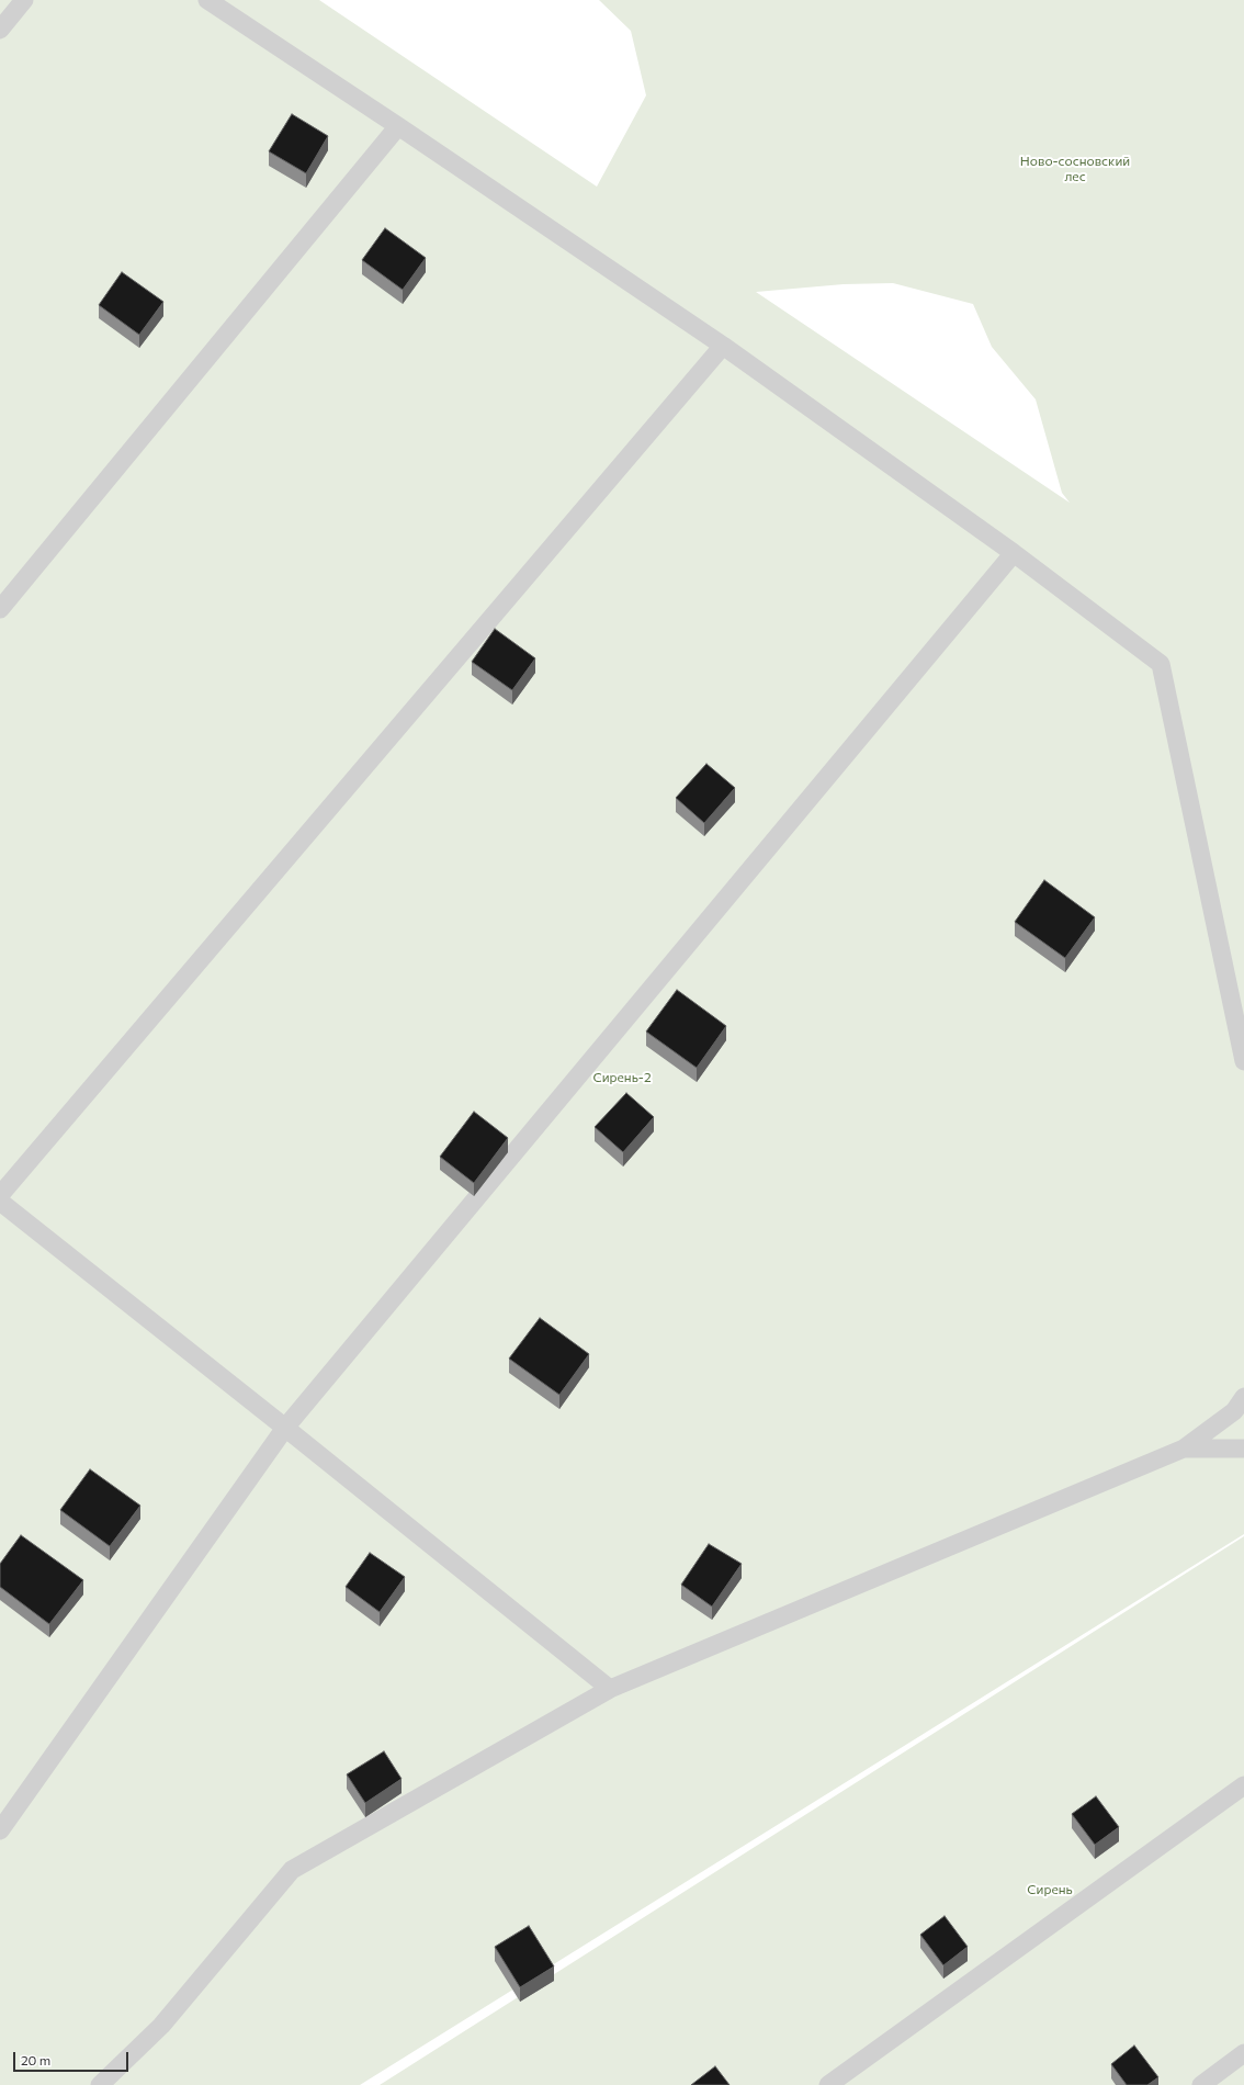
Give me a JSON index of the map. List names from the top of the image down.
{
  "parks": ["Ново-сосновский лес", "Сирень-2", "Сирень"],
  "scale_bar": "20 m"
}
